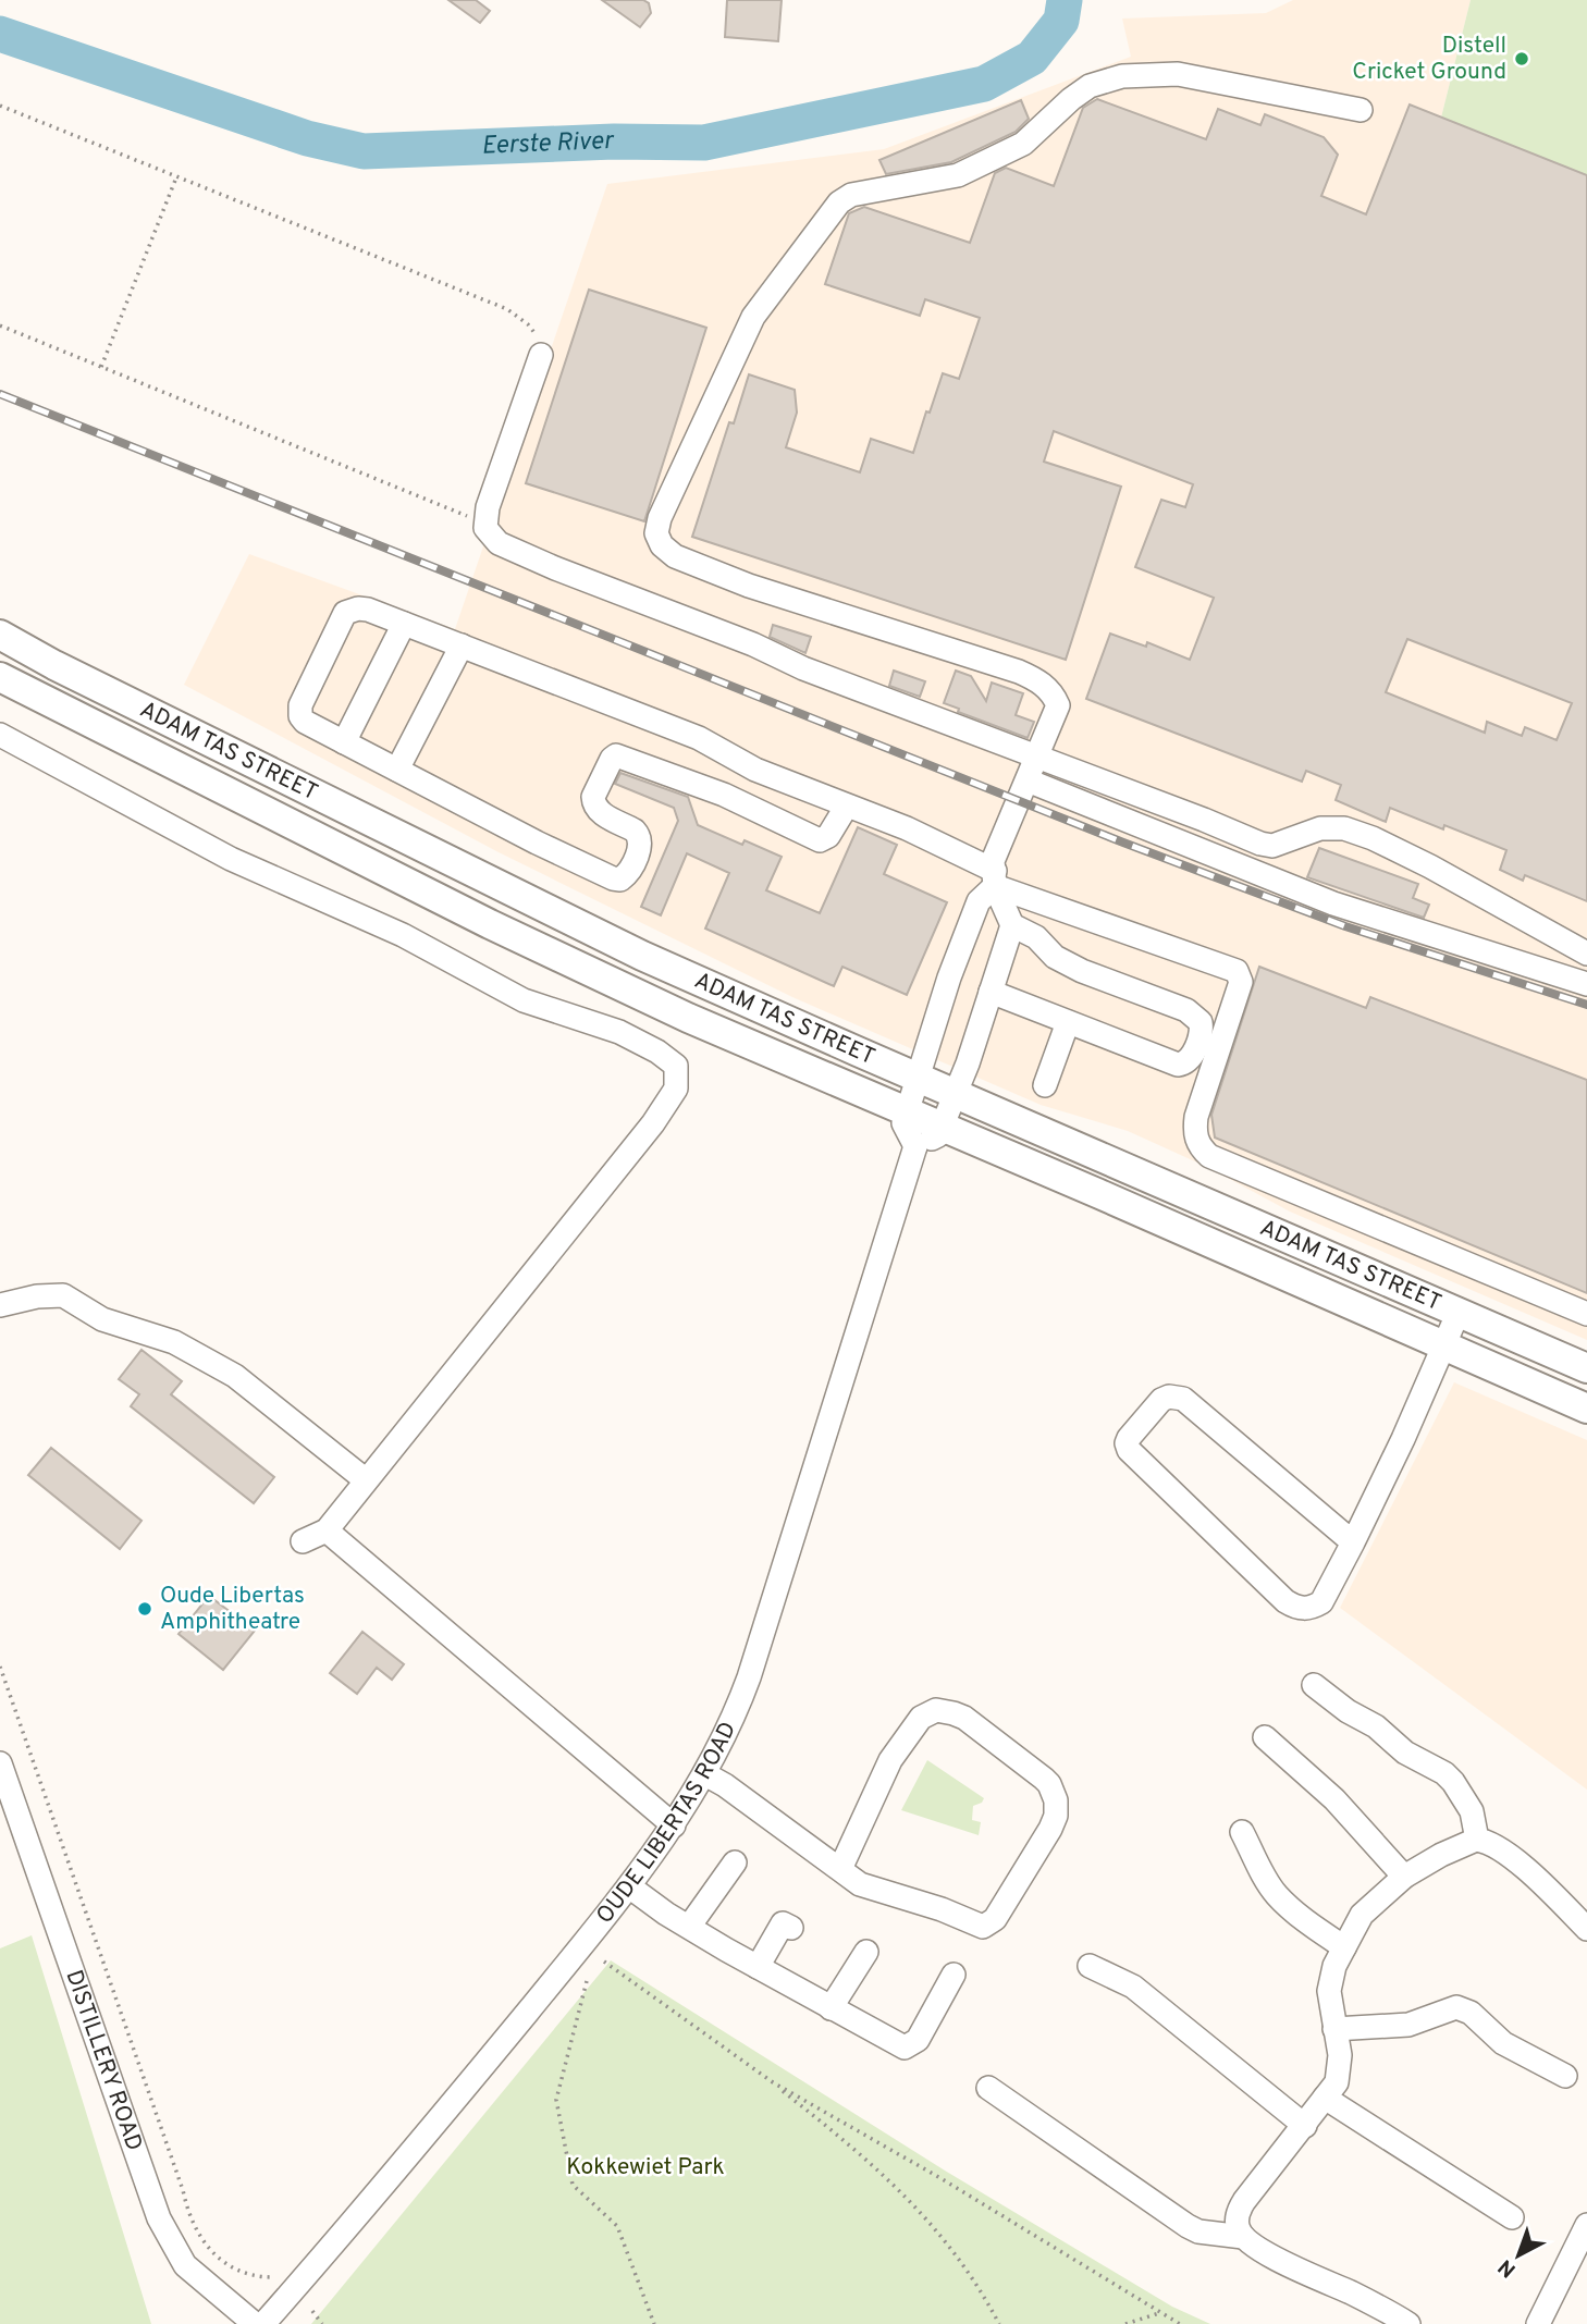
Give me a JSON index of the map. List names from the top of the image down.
{
  "streets": {
    "main road": ["ADAM TAS STREET"],
    "street": ["OUDE LIBERTAS ROAD", "DISTILLERY ROAD"]
  },
  "water": ["Eerste River"],
  "parks": ["Kokkewiet Park"],
  "places": ["Distell Cricket Ground", "Oude Libertas Amphitheatre"],
  "north": "bottom left"
}
